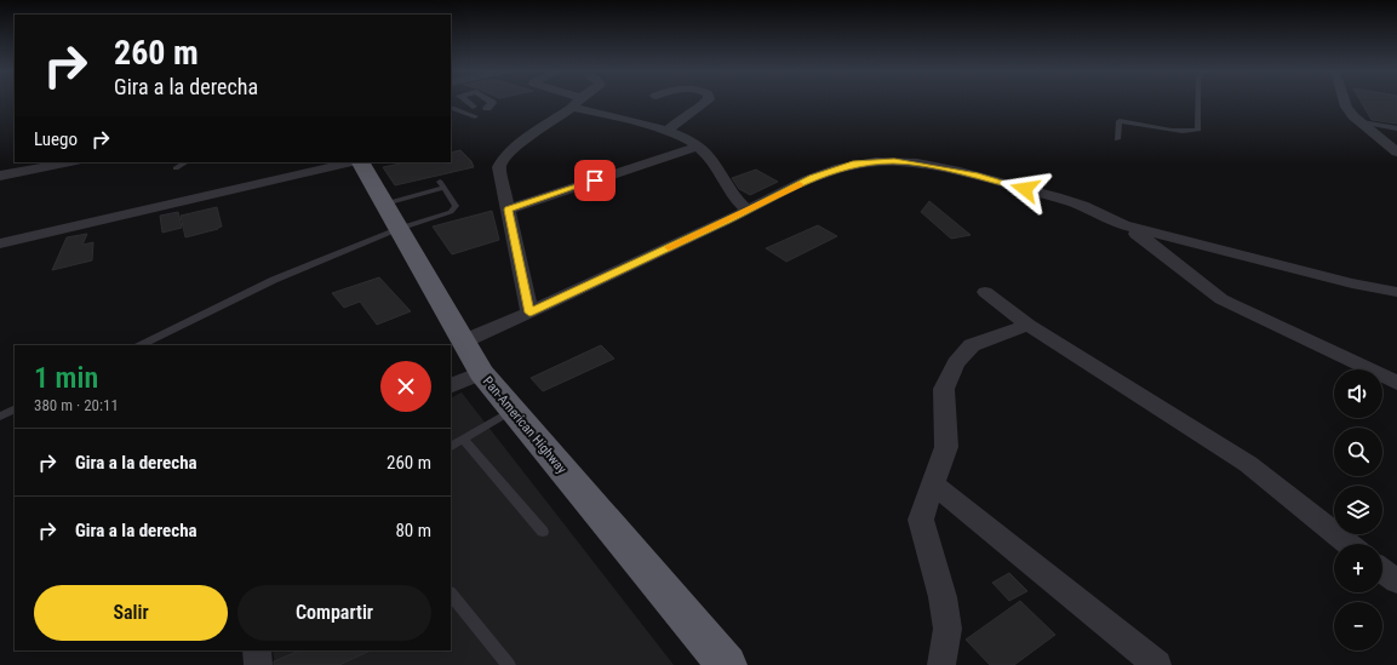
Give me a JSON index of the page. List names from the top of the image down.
{
  "streets": {
    "highway": ["Pan-American Highway"]
  },
  "page": {
    "turn": ["260 m", "Gira a la derecha"],
    "then": "Luego",
    "heading": ["1 min", "380 m · 20:11"],
    "map_buttons": ["+", "−"],
    "list": [
      {
        "name": "Gira a la derecha",
        "value": "260 m"
      },
      {
        "name": "Gira a la derecha",
        "value": "80 m"
      }
    ],
    "buttons": ["Salir", "Compartir"]
  }
}
